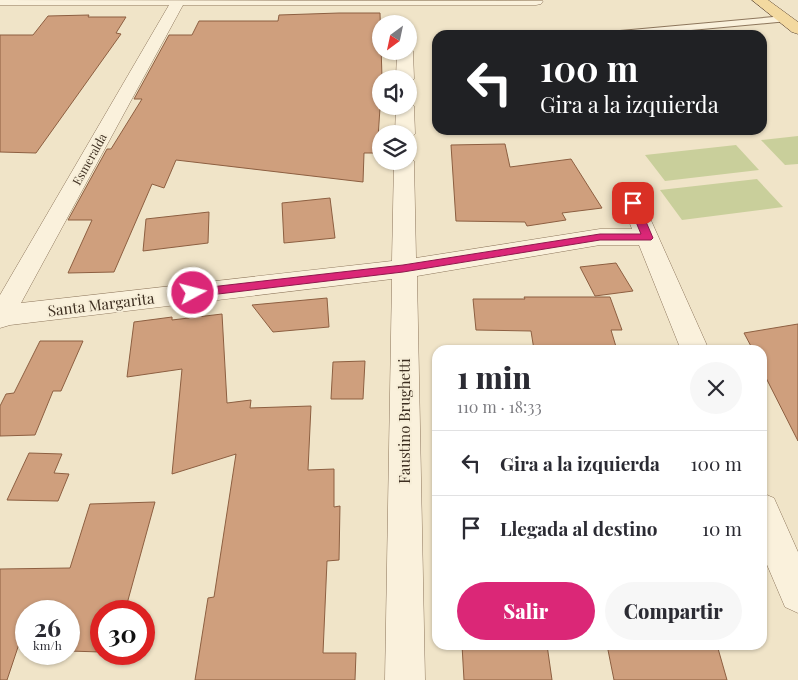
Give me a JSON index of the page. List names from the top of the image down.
{
  "streets": {
    "street": ["Esmeralda", "Santa Margarita", "Faustino Brughetti"]
  },
  "crossings": [
    ["Esmeralda", "Santa Margarita"],
    ["Santa Margarita", "Faustino Brughetti"]
  ],
  "north": "bottom left",
  "page": {
    "turn": ["100 m", "Gira a la izquierda"],
    "heading": ["1 min", "110 m · 18:33"],
    "list": [
      {
        "name": "Gira a la izquierda",
        "value": "100 m"
      },
      {
        "name": "Llegada al destino",
        "value": "10 m"
      }
    ],
    "buttons": ["Salir", "Compartir"],
    "speed": "26 km/h",
    "limit": "30"
  }
}
